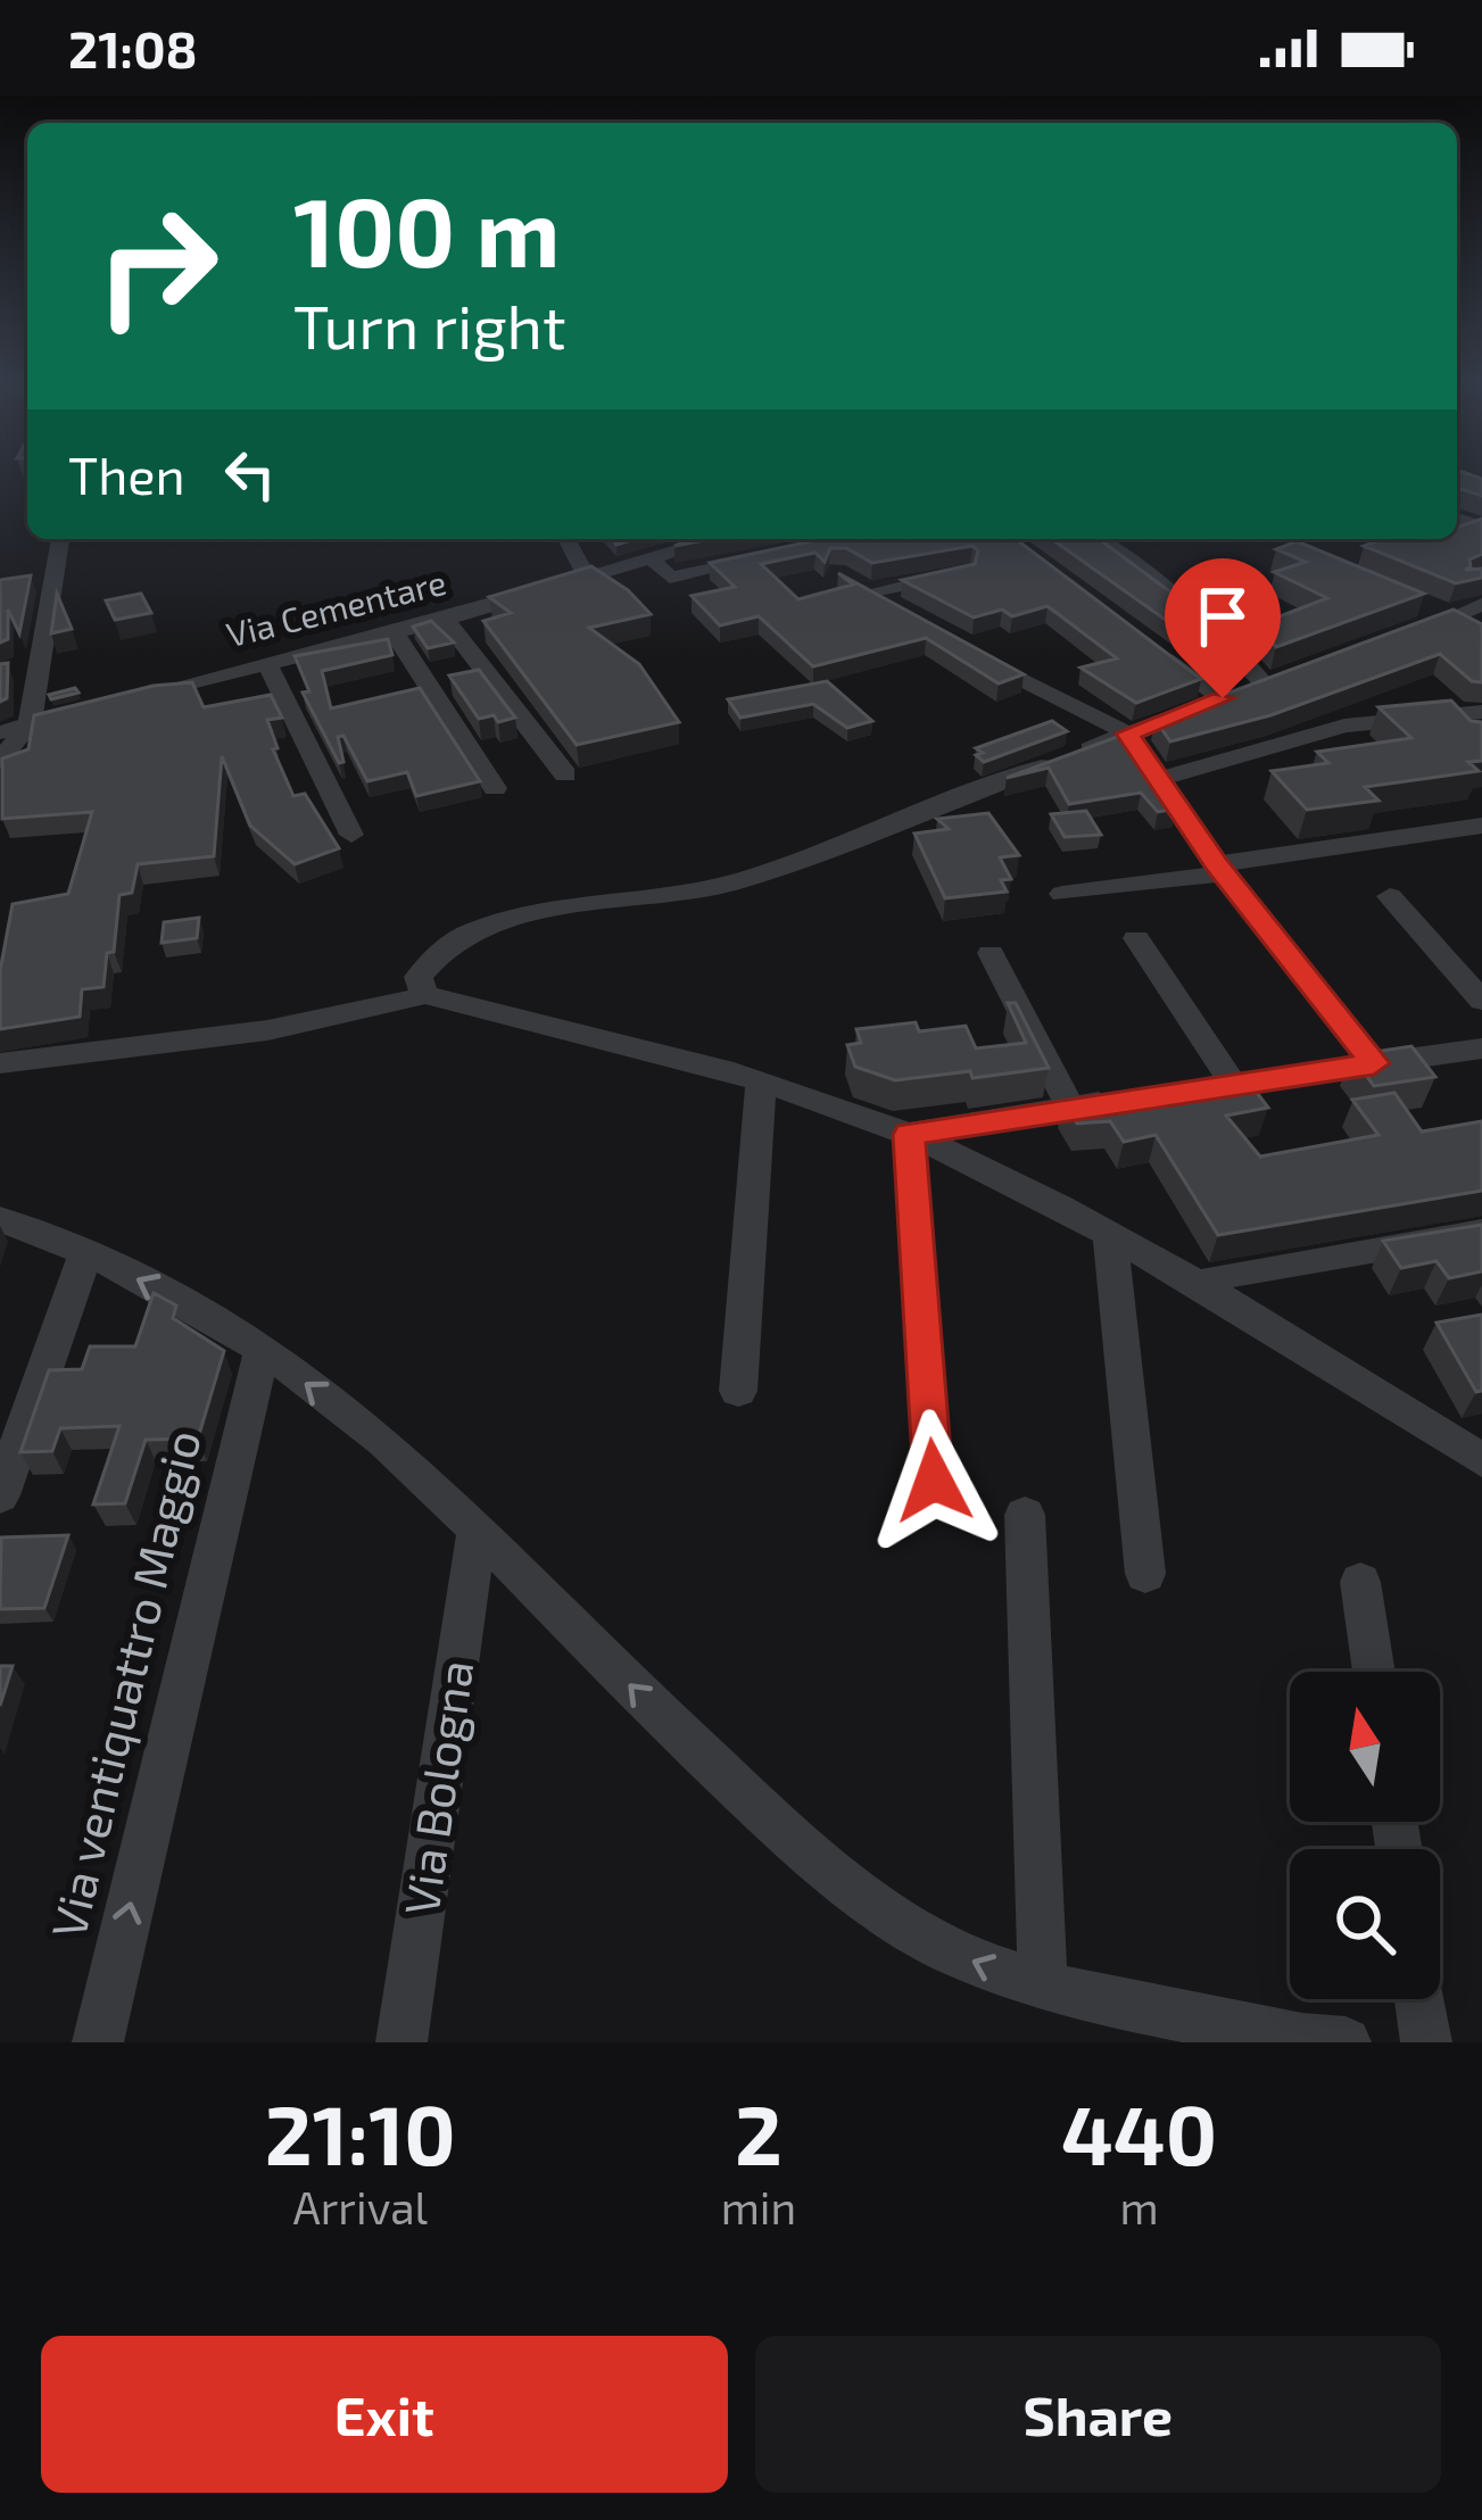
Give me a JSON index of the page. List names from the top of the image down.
{
  "streets": {
    "street": ["Via Cementare", "Via ventiquattro Maggio", "Via Bologna"]
  },
  "one_way": ["Via ventiquattro Maggio"],
  "north": "top",
  "page": {
    "status": "21:08",
    "turn": ["100 m", "Turn right"],
    "then": "Then",
    "eta": [
      "21:10",
      "Arrival",
      "2",
      "min",
      "440",
      "m"
    ],
    "buttons": ["Exit", "Share"]
  }
}
